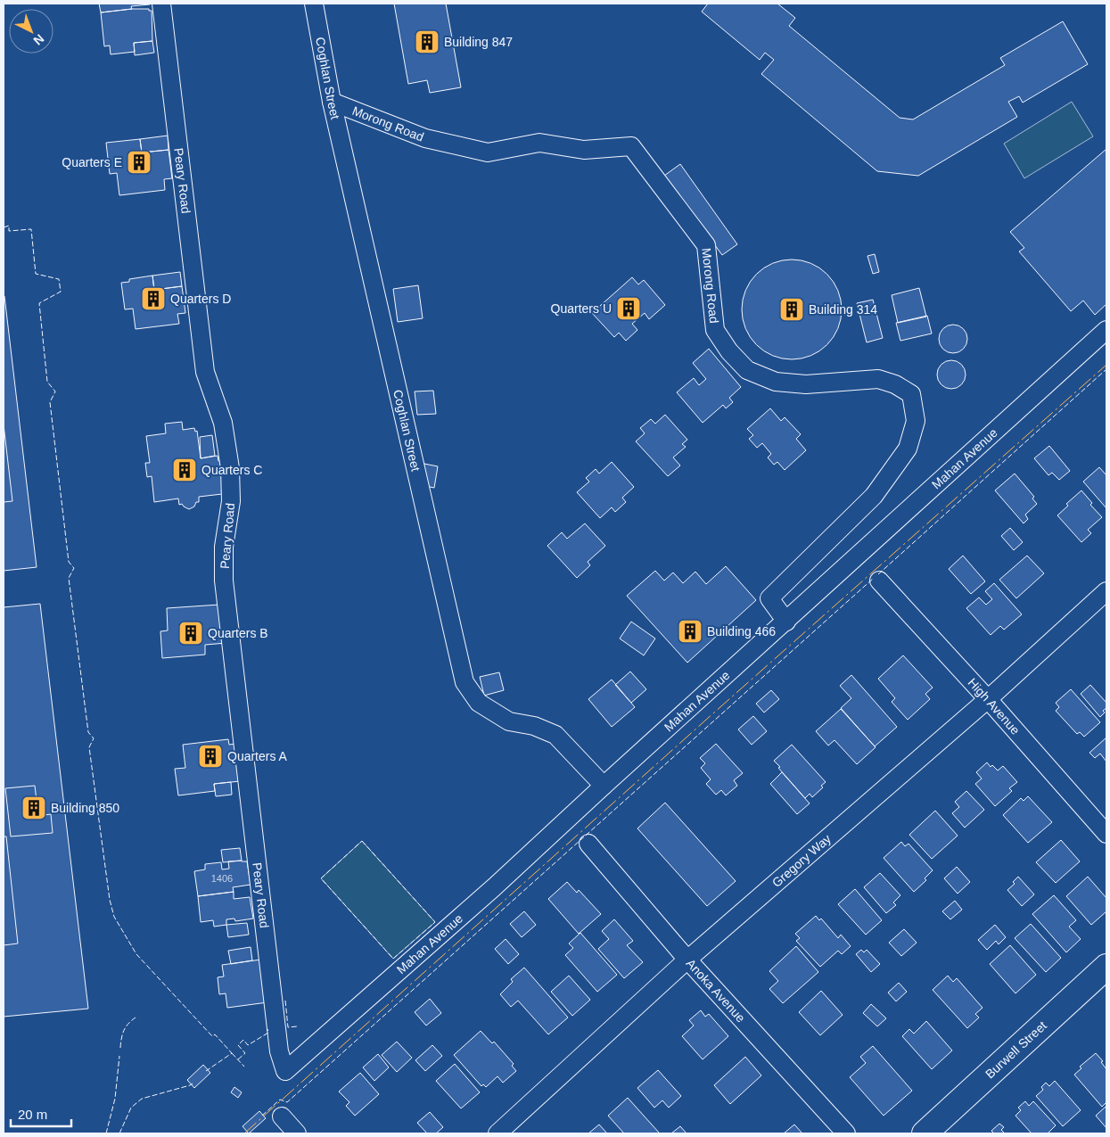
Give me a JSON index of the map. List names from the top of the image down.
{
  "streets": {
    "highway": ["Burwell Street"],
    "street": [
      "Coghlan Street",
      "Morong Road",
      "Peary Road",
      "Mahan Avenue",
      "High Avenue",
      "Gregory Way",
      "Anoka Avenue"
    ]
  },
  "crossings": [
    ["Coghlan Street", "Morong Road"],
    ["Coghlan Street", "Mahan Avenue"],
    ["Morong Road", "Mahan Avenue"],
    ["Peary Road", "Mahan Avenue"],
    ["High Avenue", "Gregory Way"],
    ["Gregory Way", "Anoka Avenue"]
  ],
  "places": {
    "building": [
      "Building 847",
      "Quarters E",
      "Quarters D",
      "Quarters U",
      "Building 314",
      "Quarters C",
      "Building 466",
      "Quarters B",
      "Quarters A",
      "Building 850"
    ]
  },
  "house_numbers": ["1406"],
  "scale_bar": "20 m",
  "north": "bottom right"
}
